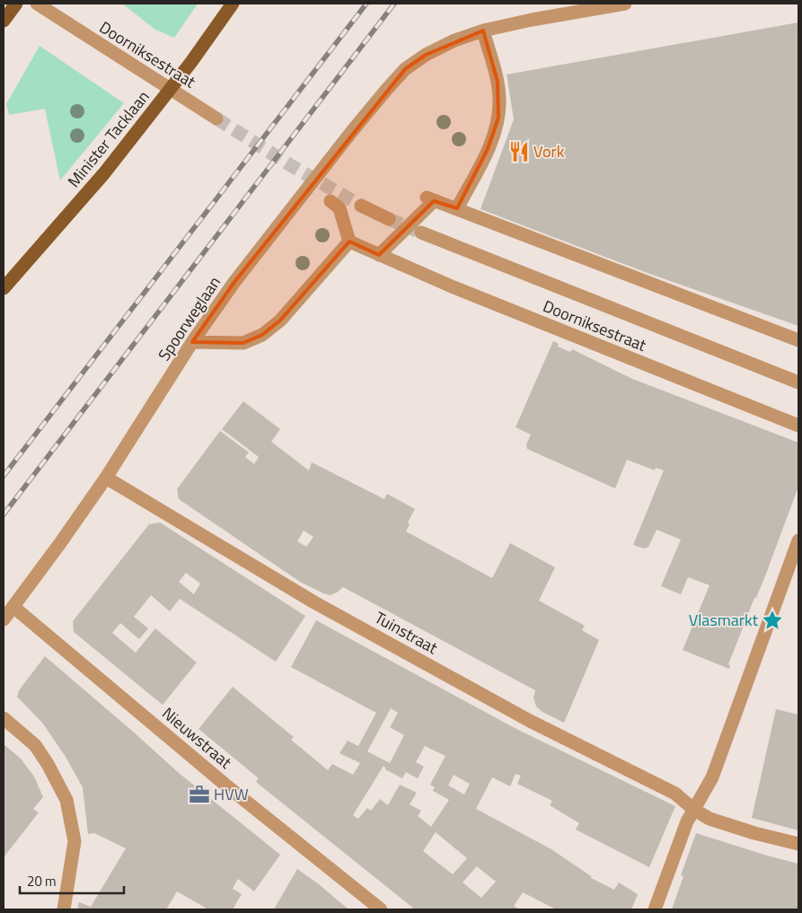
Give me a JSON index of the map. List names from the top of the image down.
{
  "streets": {
    "main road": ["Minister Tacklaan"],
    "street": [
      "Doorniksestraat",
      "Spoorweglaan",
      "Tuinstraat",
      "Nieuwstraat"
    ]
  },
  "crossings": [
    ["Spoorweglaan", "Tuinstraat"],
    ["Spoorweglaan", "Nieuwstraat"]
  ],
  "places": {
    "restaurant": ["Vork"],
    "place": ["Vlasmarkt"],
    "office": ["HVW"]
  },
  "scale_bar": "20 m"
}
